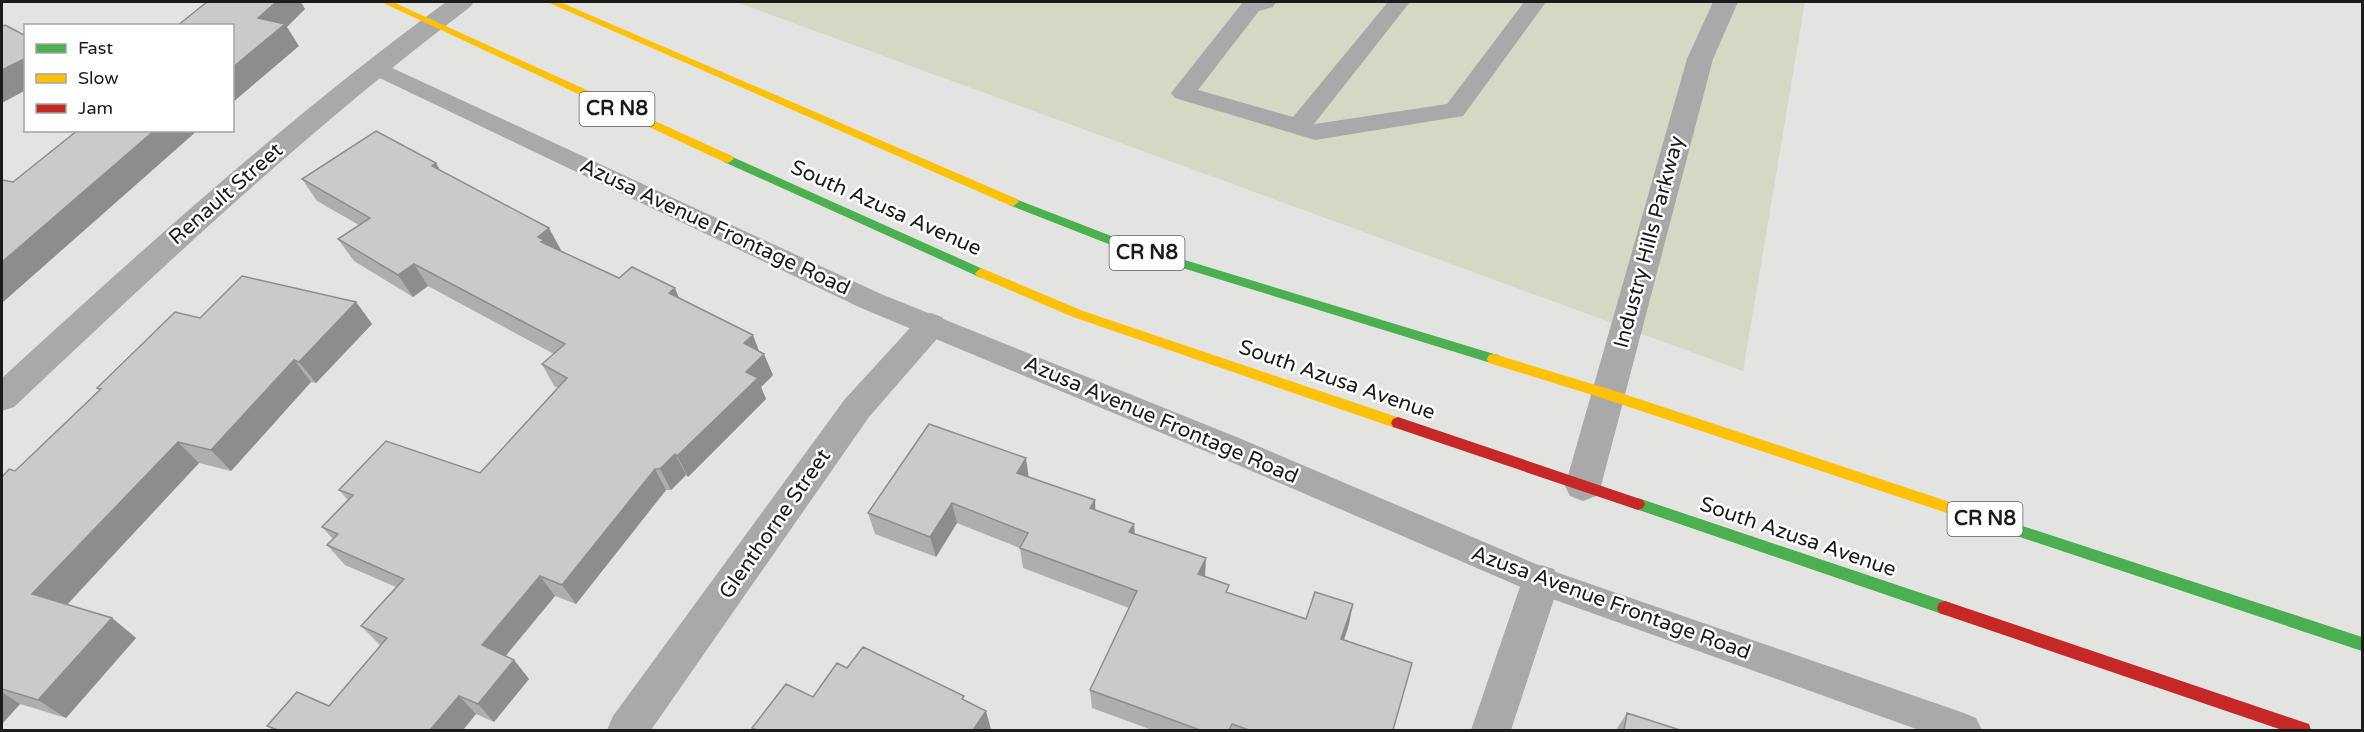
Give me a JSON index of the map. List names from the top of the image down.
{
  "streets": {
    "main road": ["CR N8", "South Azusa Avenue"],
    "street": ["Renault Street", "Industry Hills Parkway", "Glenthorne Street"],
    "lane": ["Azusa Avenue Frontage Road"]
  },
  "crossings": [
    ["CR N8", "Industry Hills Parkway"],
    ["Renault Street", "South Azusa Avenue"],
    ["Renault Street", "Azusa Avenue Frontage Road"],
    ["South Azusa Avenue", "Industry Hills Parkway"],
    ["Azusa Avenue Frontage Road", "Glenthorne Street"]
  ],
  "legend": ["Fast", "Slow", "Jam"]
}
